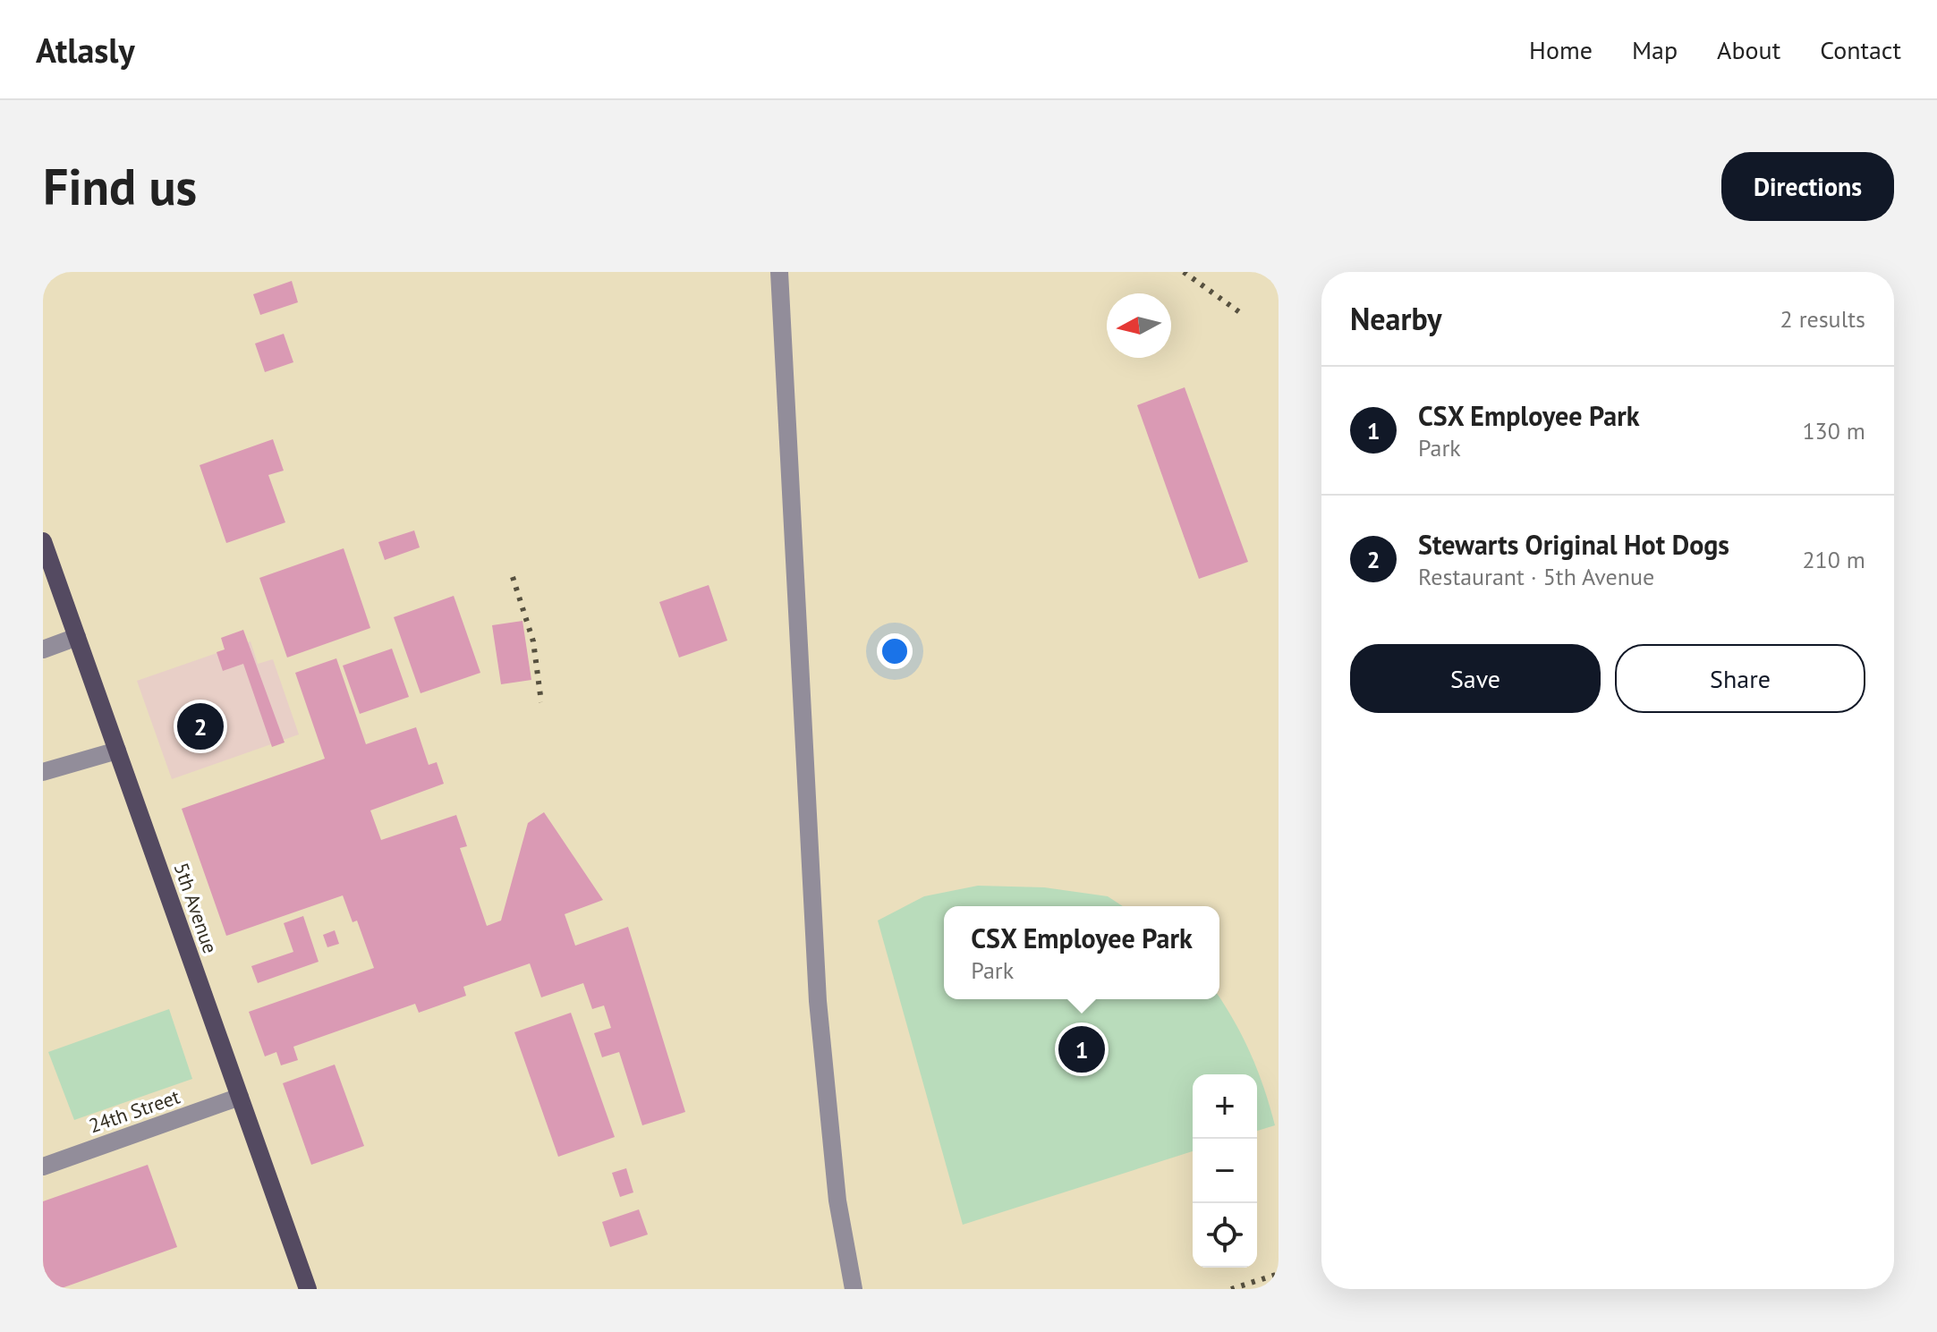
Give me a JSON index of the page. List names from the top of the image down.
{
  "streets": {
    "main road": ["5th Avenue"],
    "street": ["24th Street"]
  },
  "crossings": [
    ["5th Avenue", "24th Street"]
  ],
  "north": "left",
  "page": {
    "header": "Atlasly",
    "nav": [
      "Home",
      "Map",
      "About",
      "Contact"
    ],
    "buttons": [
      "Directions",
      ["Save", "Share"]
    ],
    "title": "Find us",
    "heading": ["Nearby", "2 results"],
    "list": [
      {
        "mark": "1",
        "name": "CSX Employee Park",
        "note": "Park",
        "value": "130 m"
      },
      {
        "mark": "2",
        "name": "Stewarts Original Hot Dogs",
        "note": "Restaurant · 5th Avenue",
        "value": "210 m"
      }
    ],
    "pins": ["2", "1"],
    "popup": ["CSX Employee Park", "Park"],
    "map_buttons": ["+", "−"]
  }
}
